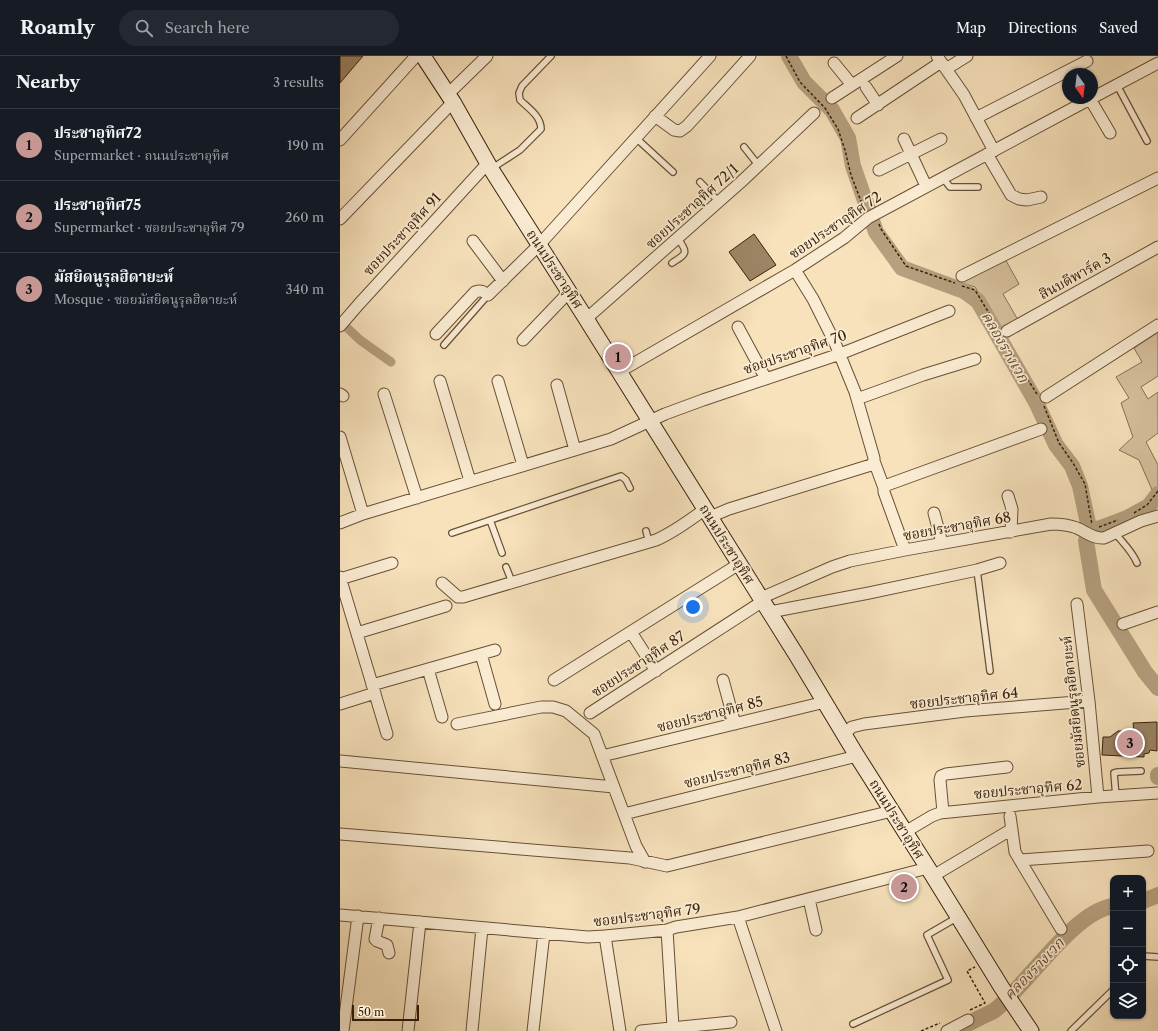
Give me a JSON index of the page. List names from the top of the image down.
{
  "streets": {
    "main road": ["ถนนประชาอุทิศ"],
    "street": [
      "ซอยประชาอุทิศ 72/1",
      "ซอยประชาอุทิศ 72",
      "ซอยประชาอุทิศ 91",
      "สินบดีพาร์ค 3",
      "ซอยประชาอุทิศ 70",
      "ซอยประชาอุทิศ 68",
      "ซอยประชาอุทิศ 87",
      "ซอยประชาอุทิศ 64",
      "ซอยมัสยิดนูรุลฮิดายะห์",
      "ซอยประชาอุทิศ 85",
      "ซอยประชาอุทิศ 83",
      "ซอยประชาอุทิศ 62",
      "ซอยประชาอุทิศ 79"
    ]
  },
  "crossings": [
    ["ซอยประชาอุทิศ 72/1", "ถนนประชาอุทิศ"],
    ["ซอยประชาอุทิศ 72", "ถนนประชาอุทิศ"],
    ["ซอยประชาอุทิศ 91", "ถนนประชาอุทิศ"],
    ["ถนนประชาอุทิศ", "ซอยประชาอุทิศ 70"],
    ["ถนนประชาอุทิศ", "ซอยประชาอุทิศ 68"],
    ["ถนนประชาอุทิศ", "ซอยประชาอุทิศ 87"],
    ["ถนนประชาอุทิศ", "ซอยประชาอุทิศ 64"],
    ["ถนนประชาอุทิศ", "ซอยประชาอุทิศ 85"],
    ["ถนนประชาอุทิศ", "ซอยประชาอุทิศ 83"],
    ["ถนนประชาอุทิศ", "ซอยประชาอุทิศ 62"],
    ["ถนนประชาอุทิศ", "ซอยประชาอุทิศ 79"],
    ["ซอยประชาอุทิศ 68", "ซอยประชาอุทิศ 87"],
    ["ซอยประชาอุทิศ 64", "ซอยมัสยิดนูรุลฮิดายะห์"],
    ["ซอยมัสยิดนูรุลฮิดายะห์", "ซอยประชาอุทิศ 62"]
  ],
  "water": ["คลองรางเวก"],
  "scale_bar": "50 m",
  "north": "bottom",
  "page": {
    "header": "Roamly",
    "search": "Search here",
    "nav": ["Map", "Directions", "Saved"],
    "heading": ["Nearby", "3 results"],
    "list": [
      {
        "mark": "1",
        "name": "ประชาอุทิศ72",
        "note": "Supermarket · ถนนประชาอุทิศ",
        "value": "190 m"
      },
      {
        "mark": "2",
        "name": "ประชาอุทิศ75",
        "note": "Supermarket · ซอยประชาอุทิศ 79",
        "value": "260 m"
      },
      {
        "mark": "3",
        "name": "มัสยิดนูรุลฮิดายะห์",
        "note": "Mosque · ซอยมัสยิดนูรุลฮิดายะห์",
        "value": "340 m"
      }
    ],
    "pins": ["1", "3", "2"],
    "map_buttons": ["+", "−"],
    "scale": "50 m"
  }
}
